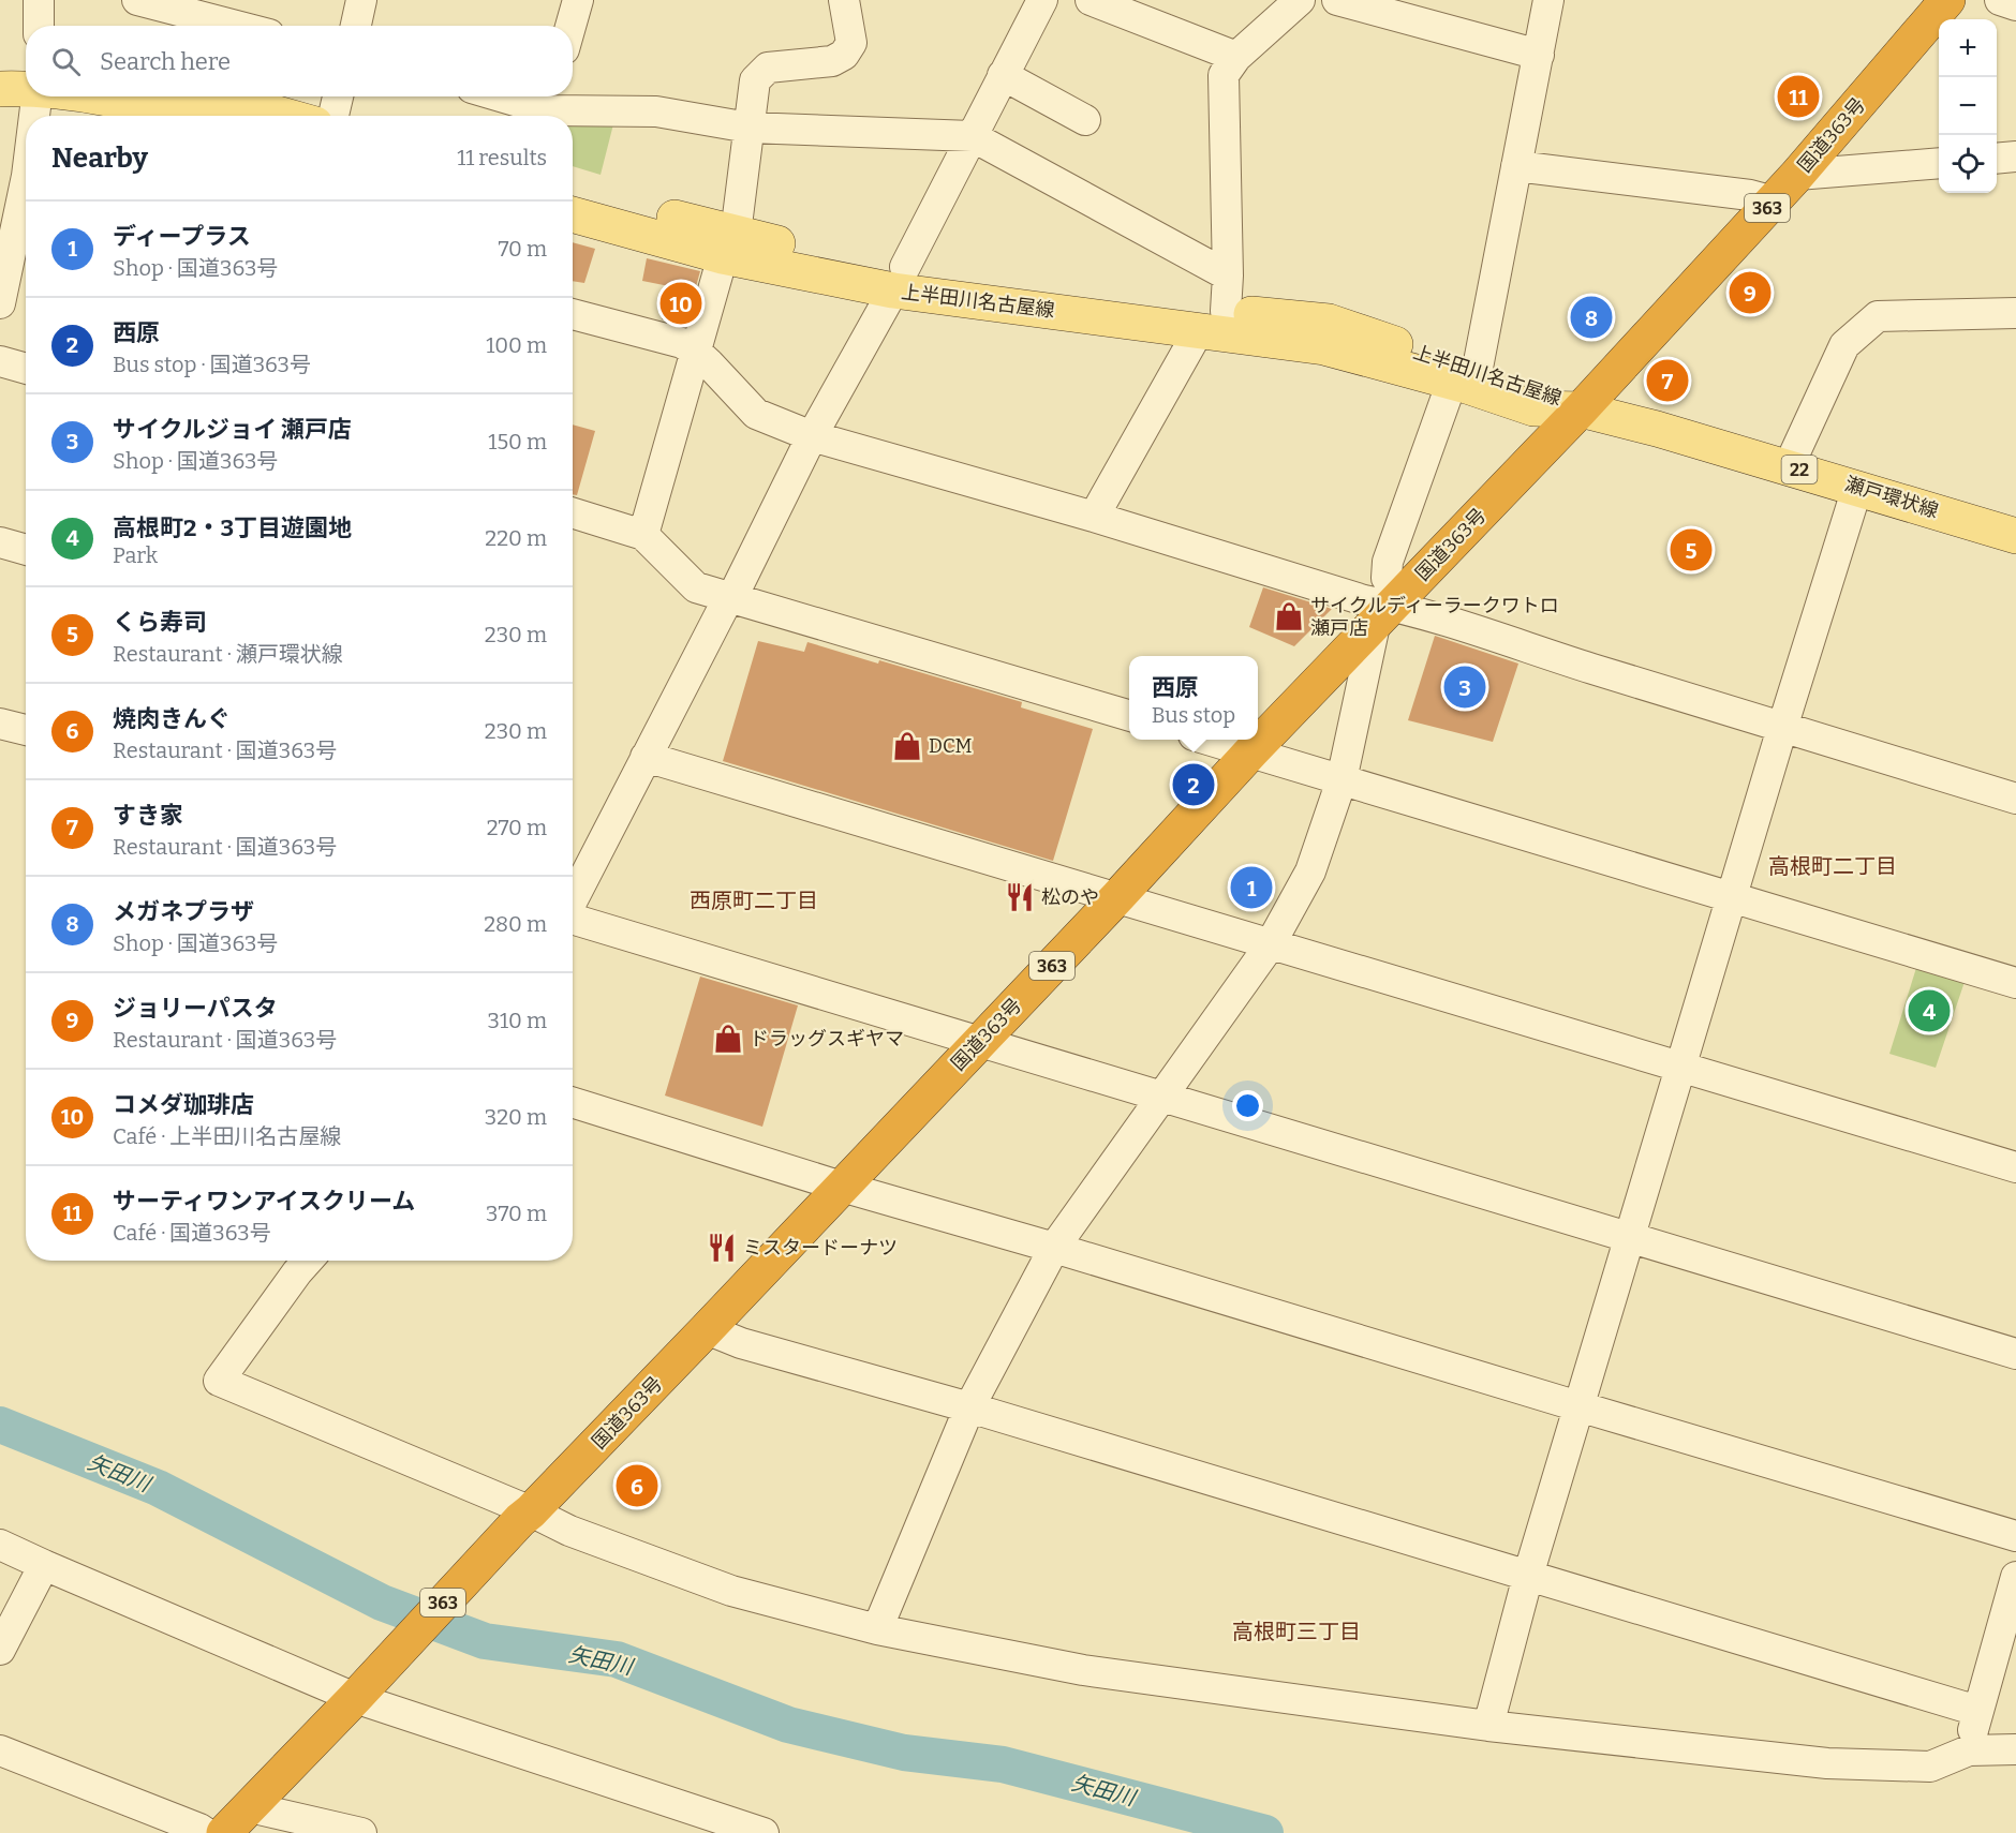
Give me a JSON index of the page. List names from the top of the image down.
{
  "streets": {
    "highway": ["国道363号", "363"],
    "main road": ["上半田川名古屋線", "22", "瀬戸環状線"]
  },
  "crossings": [
    ["国道363号", "上半田川名古屋線"],
    ["国道363号", "瀬戸環状線"],
    ["上半田川名古屋線", "瀬戸環状線"]
  ],
  "districts": ["高根町二丁目", "西原町二丁目", "高根町三丁目"],
  "water": ["矢田川"],
  "places": {
    "shop": ["サイクルディーラークワトロ 瀬戸店", "DCM", "ドラッグスギヤマ"],
    "restaurant": ["松のや", "ミスタードーナツ"]
  },
  "page": {
    "map_buttons": ["+", "−"],
    "search": "Search here",
    "pins": [
      "11",
      "9",
      "10",
      "8",
      "7",
      "5",
      "3",
      "2",
      "1",
      "4",
      "6"
    ],
    "heading": ["Nearby", "11 results"],
    "list": [
      {
        "mark": "1",
        "name": "ディープラス",
        "note": "Shop · 国道363号",
        "value": "70 m"
      },
      {
        "mark": "2",
        "name": "西原",
        "note": "Bus stop · 国道363号",
        "value": "100 m"
      },
      {
        "mark": "3",
        "name": "サイクルジョイ 瀬戸店",
        "note": "Shop · 国道363号",
        "value": "150 m"
      },
      {
        "mark": "4",
        "name": "高根町2・3丁目遊園地",
        "note": "Park",
        "value": "220 m"
      },
      {
        "mark": "5",
        "name": "くら寿司",
        "note": "Restaurant · 瀬戸環状線",
        "value": "230 m"
      },
      {
        "mark": "6",
        "name": "焼肉きんぐ",
        "note": "Restaurant · 国道363号",
        "value": "230 m"
      },
      {
        "mark": "7",
        "name": "すき家",
        "note": "Restaurant · 国道363号",
        "value": "270 m"
      },
      {
        "mark": "8",
        "name": "メガネプラザ",
        "note": "Shop · 国道363号",
        "value": "280 m"
      },
      {
        "mark": "9",
        "name": "ジョリーパスタ",
        "note": "Restaurant · 国道363号",
        "value": "310 m"
      },
      {
        "mark": "10",
        "name": "コメダ珈琲店",
        "note": "Café · 上半田川名古屋線",
        "value": "320 m"
      },
      {
        "mark": "11",
        "name": "サーティワンアイスクリーム",
        "note": "Café · 国道363号",
        "value": "370 m"
      }
    ],
    "popup": ["西原", "Bus stop"]
  }
}
